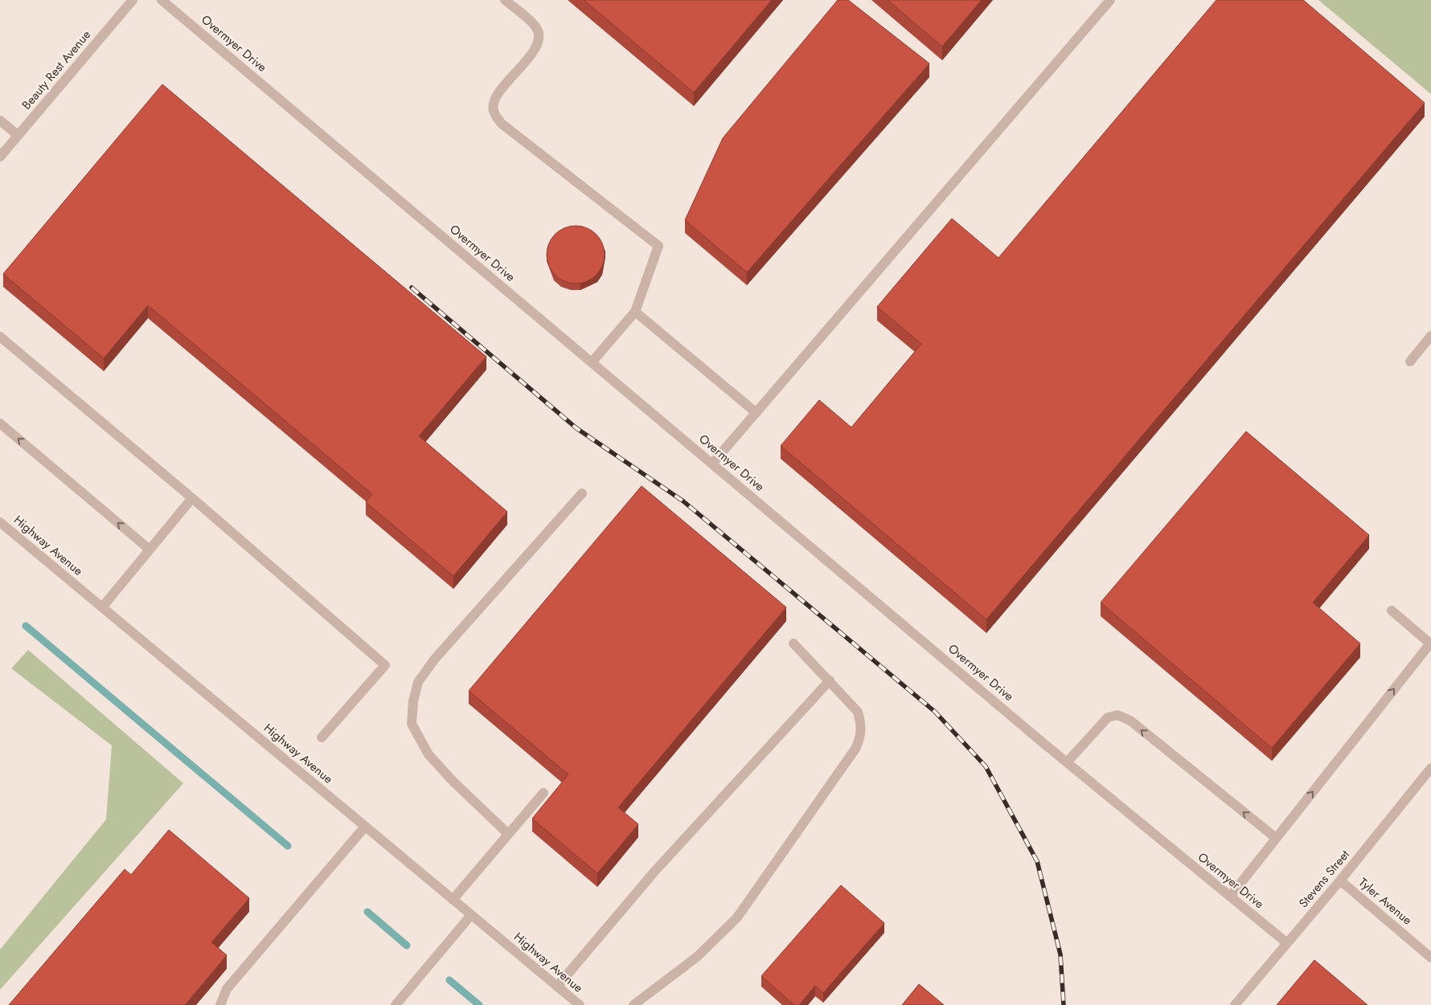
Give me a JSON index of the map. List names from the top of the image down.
{
  "streets": {
    "street": [
      "Overmyer Drive",
      "Beauty Rest Avenue",
      "Highway Avenue",
      "Stevens Street",
      "Tyler Avenue"
    ]
  },
  "crossings": [
    ["Overmyer Drive", "Stevens Street"],
    ["Stevens Street", "Tyler Avenue"]
  ]
}
